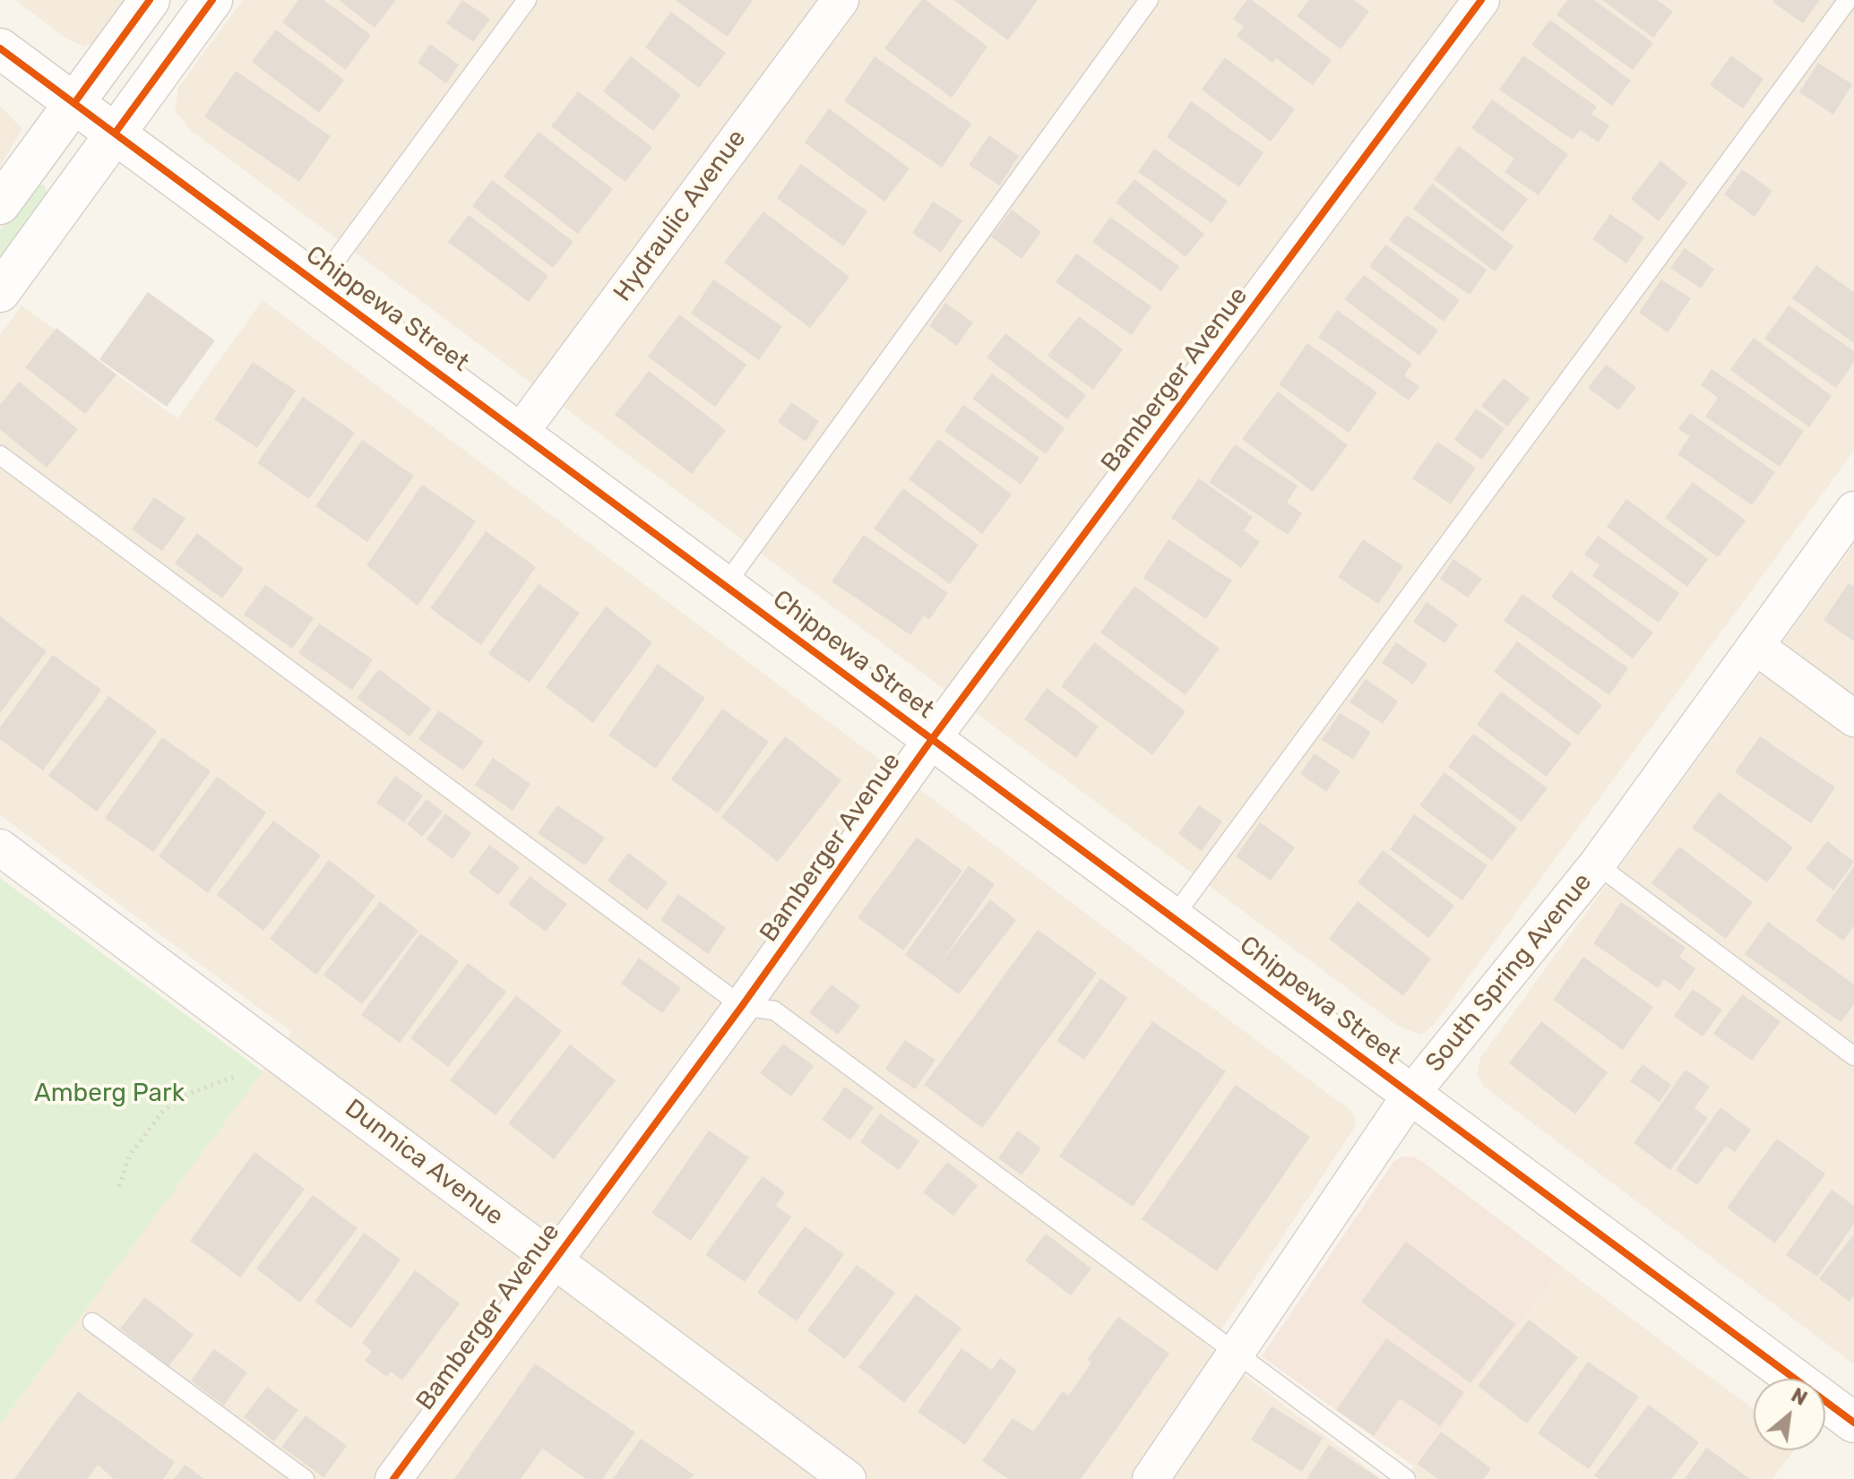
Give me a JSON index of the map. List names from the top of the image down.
{
  "streets": {
    "main road": ["Chippewa Street"],
    "street": [
      "Hydraulic Avenue",
      "Bamberger Avenue",
      "South Spring Avenue",
      "Dunnica Avenue"
    ]
  },
  "crossings": [
    ["Hydraulic Avenue", "Chippewa Street"],
    ["Chippewa Street", "Bamberger Avenue"],
    ["Chippewa Street", "South Spring Avenue"],
    ["Bamberger Avenue", "Dunnica Avenue"]
  ],
  "parks": ["Amberg Park"],
  "north": "top right"
}
